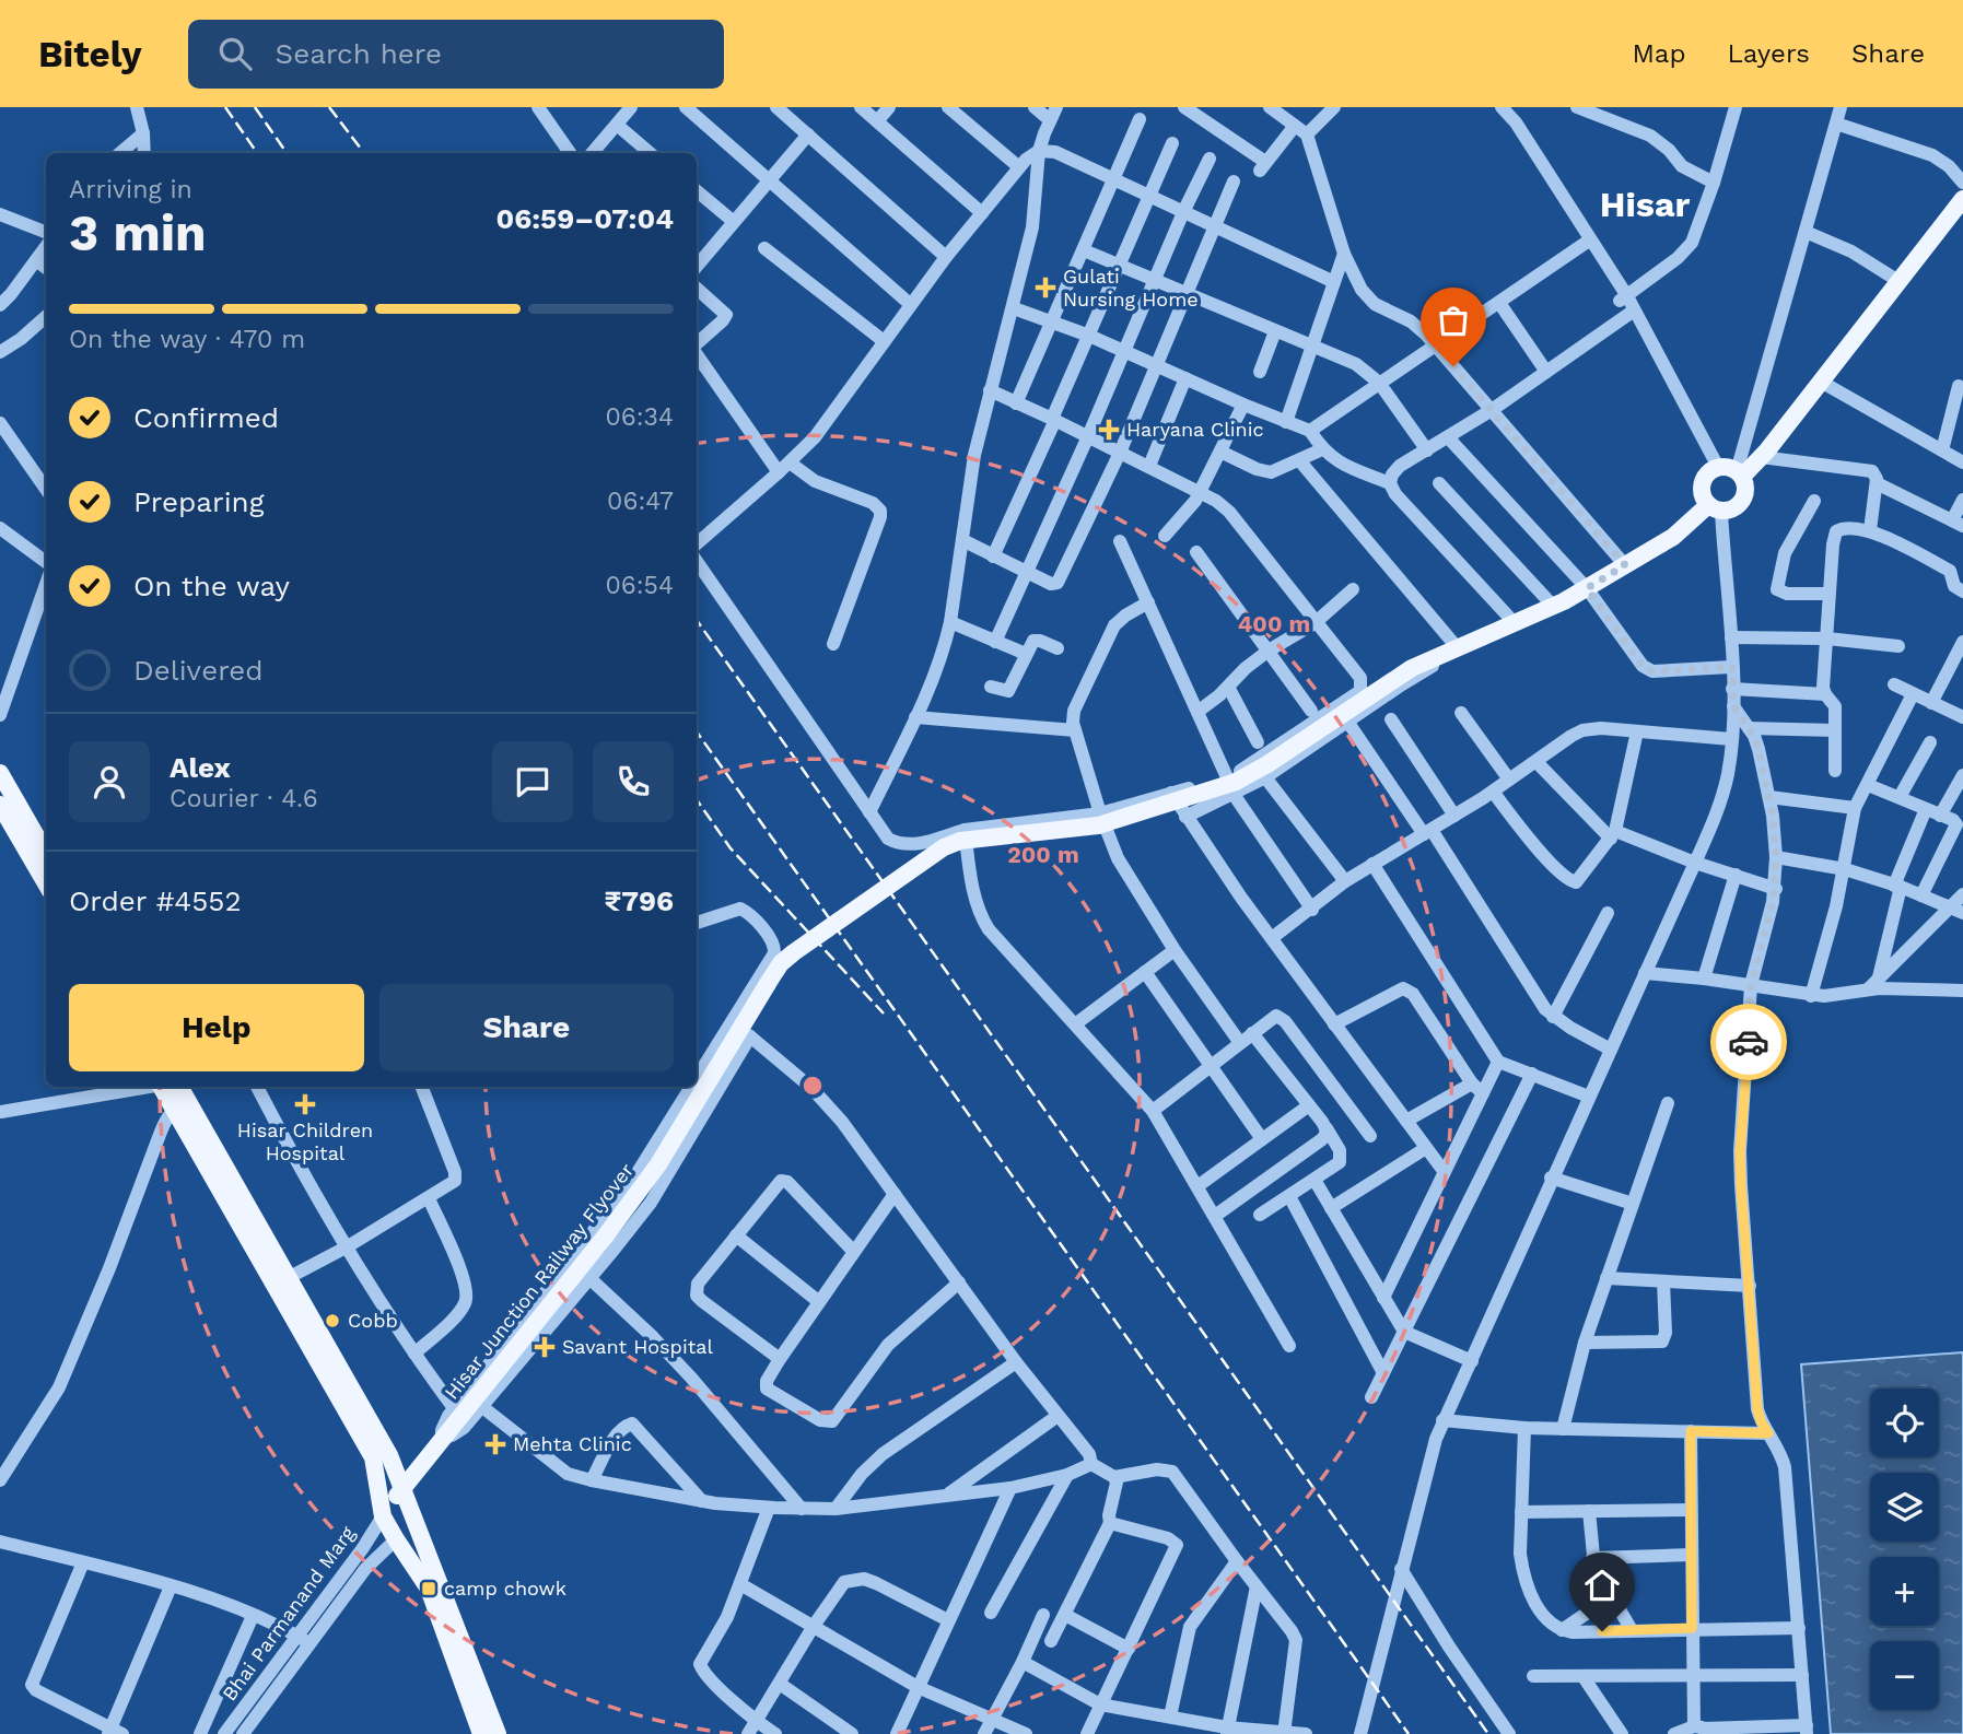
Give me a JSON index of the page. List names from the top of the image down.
{
  "streets": {
    "main road": ["Hisar Junction Railway Flyover"],
    "street": ["Bhai Parmanand Marg"]
  },
  "crossings": [
    ["Hisar Junction Railway Flyover", "Bhai Parmanand Marg"]
  ],
  "districts": ["Hisar"],
  "places": {
    "health": [
      "Gulati Nursing Home",
      "Haryana Clinic",
      "Hisar Children Hospital",
      "Savant Hospital",
      "Mehta Clinic"
    ],
    "other": ["Cobb"],
    "transit": ["camp chowk"]
  },
  "page": {
    "header": "Bitely",
    "search": "Search here",
    "nav": ["Map", "Layers", "Share"],
    "heading": ["3 min", "Arriving in", "06:59–07:04"],
    "panel": [
      "Alex",
      "Courier · 4.6",
      "Order #4552",
      "₹796"
    ],
    "bar": "On the way · 470 m",
    "list": [
      ["Confirmed", "06:34"],
      ["Preparing", "06:47"],
      ["On the way", "06:54"],
      "Delivered"
    ],
    "buttons": ["Help", "Share"],
    "map_buttons": ["+", "−"]
  },
  "rings": ["400 m", "200 m"]
}
